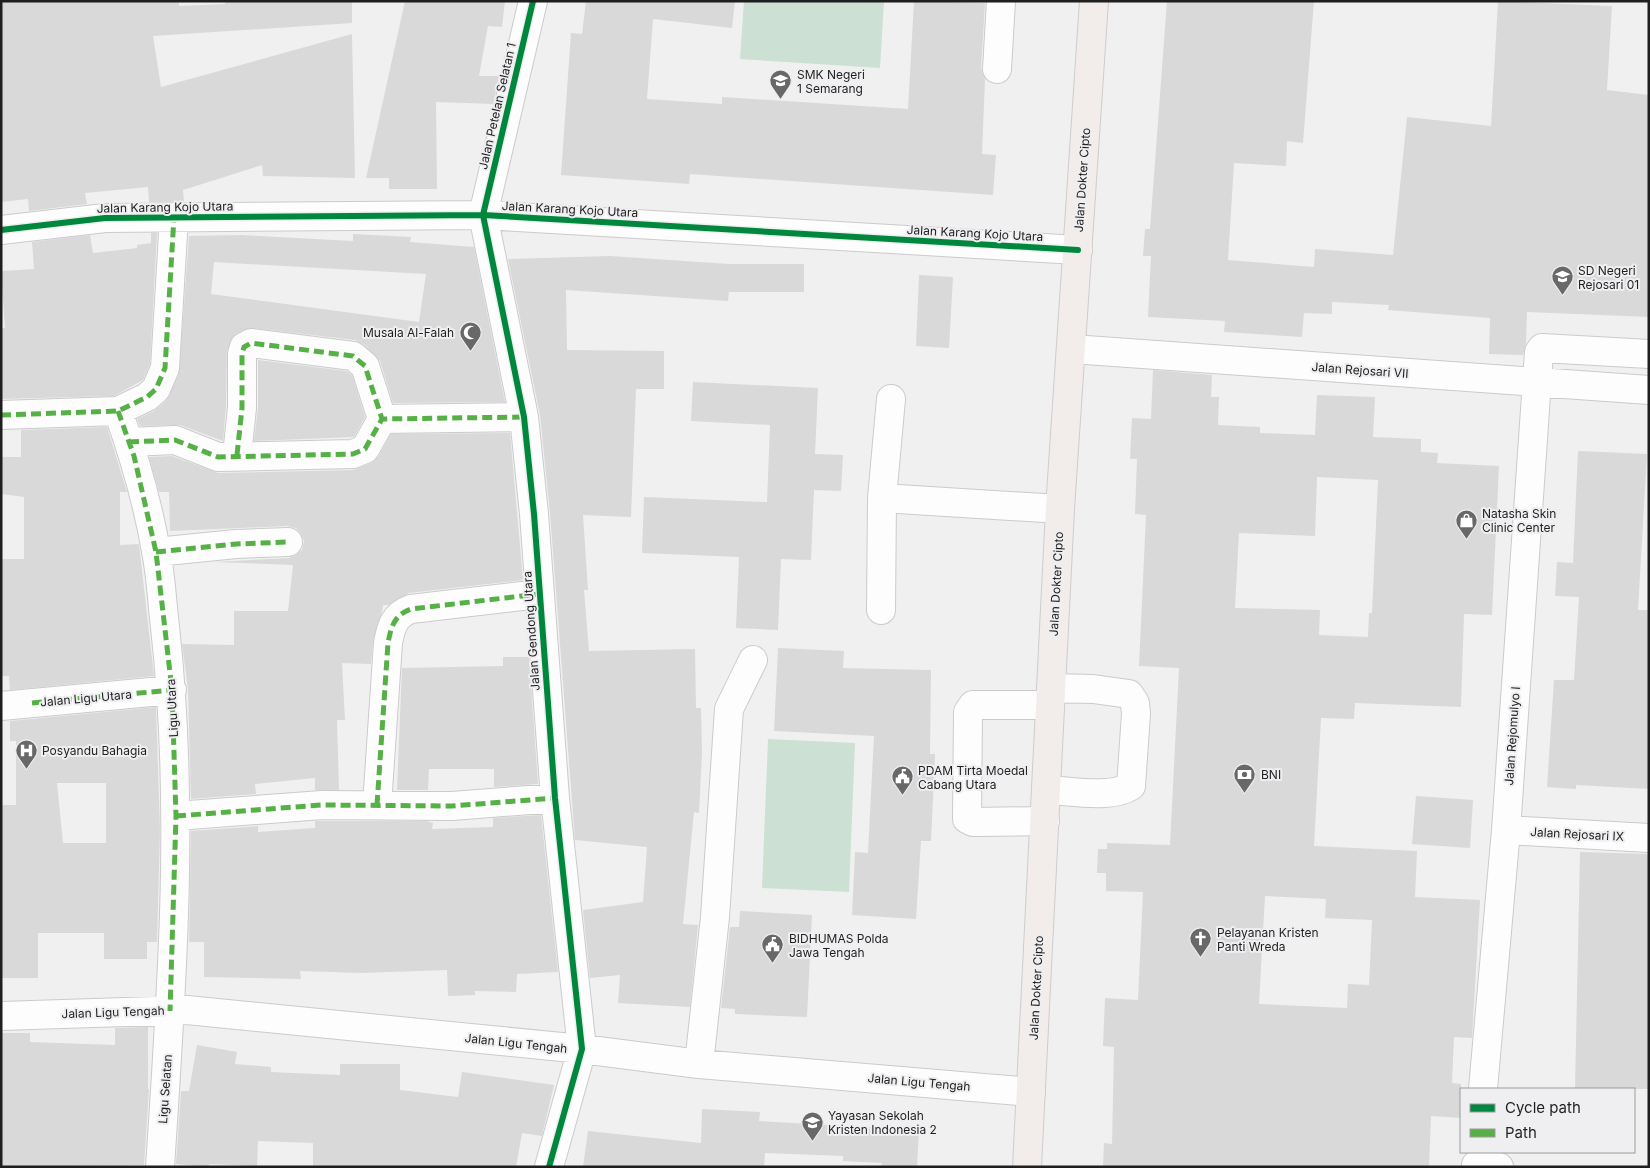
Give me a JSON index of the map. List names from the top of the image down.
{
  "streets": {
    "highway": ["Jalan Dokter Cipto"],
    "street": [
      "Jalan Petelan Selatan 1",
      "Jalan Karang Kojo Utara",
      "Jalan Rejosari VII",
      "Jalan Gendong Utara",
      "Jalan Ligu Utara",
      "Ligu Utara",
      "Jalan Rejomulyo I",
      "Jalan Rejosari IX",
      "Jalan Ligu Tengah",
      "Ligu Selatan"
    ]
  },
  "crossings": [
    ["Jalan Petelan Selatan 1", "Jalan Karang Kojo Utara"],
    ["Jalan Petelan Selatan 1", "Jalan Gendong Utara"],
    ["Jalan Dokter Cipto", "Jalan Karang Kojo Utara"],
    ["Jalan Dokter Cipto", "Jalan Rejosari VII"],
    ["Jalan Dokter Cipto", "Jalan Ligu Tengah"],
    ["Jalan Karang Kojo Utara", "Jalan Gendong Utara"],
    ["Jalan Rejosari VII", "Jalan Rejomulyo I"],
    ["Jalan Gendong Utara", "Jalan Ligu Tengah"],
    ["Jalan Ligu Utara", "Ligu Utara"],
    ["Ligu Utara", "Jalan Ligu Tengah"],
    ["Ligu Utara", "Ligu Selatan"],
    ["Jalan Rejomulyo I", "Jalan Rejosari IX"],
    ["Jalan Ligu Tengah", "Ligu Selatan"]
  ],
  "places": {
    "school or university": ["SMK Negeri 1 Semarang", "SD Negeri Rejosari 01", "Yayasan Sekolah Kristen Indonesia 2"],
    "mosque": ["Musala Al-Falah"],
    "shop": ["Natasha Skin Clinic Center"],
    "hospital": ["Posyandu Bahagia"],
    "bank": ["BNI"],
    "public building": ["PDAM Tirta Moedal Cabang Utara", "BIDHUMAS Polda Jawa Tengah"],
    "church": ["Pelayanan Kristen Panti Wreda"]
  },
  "legend": ["Cycle path", "Path"]
}
